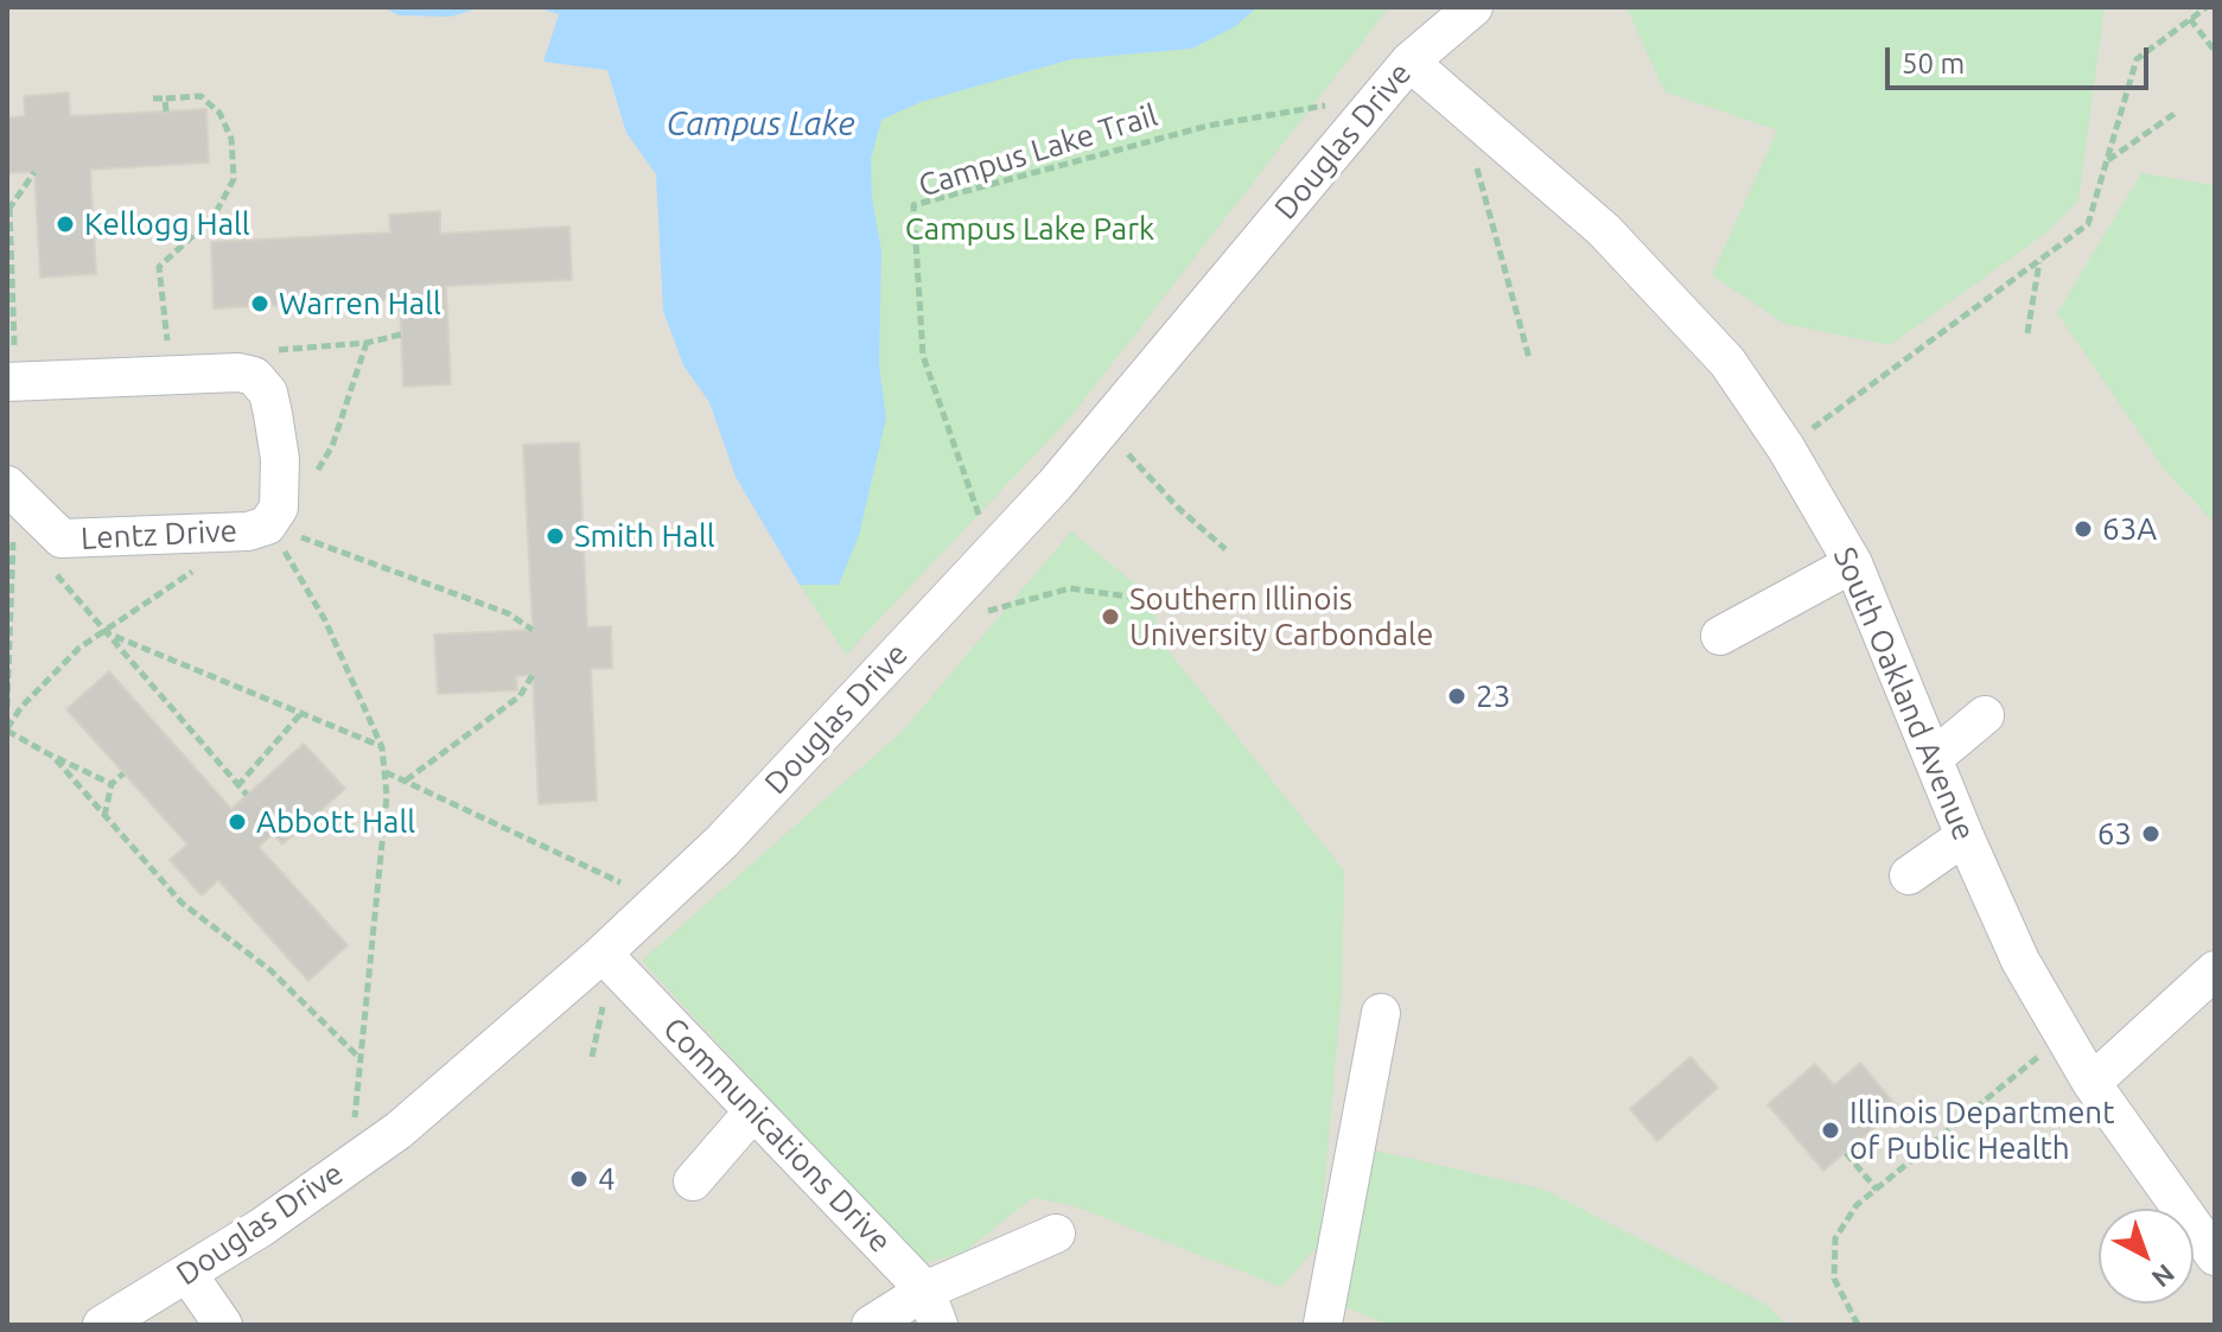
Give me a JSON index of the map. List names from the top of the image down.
{
  "streets": {
    "street": [
      "Douglas Drive",
      "Lentz Drive",
      "South Oakland Avenue",
      "Communications Drive"
    ],
    "path": ["Campus Lake Trail"]
  },
  "crossings": [
    ["Douglas Drive", "South Oakland Avenue"],
    ["Douglas Drive", "Communications Drive"]
  ],
  "water": ["Campus Lake"],
  "parks": ["Campus Lake Park"],
  "places": [
    "Kellogg Hall",
    "Warren Hall",
    "63A",
    "Smith Hall",
    "Southern Illinois University Carbondale",
    "23",
    "Abbott Hall",
    "63",
    "Illinois Department of Public Health",
    "4"
  ],
  "scale_bar": "50 m",
  "north": "bottom right"
}
